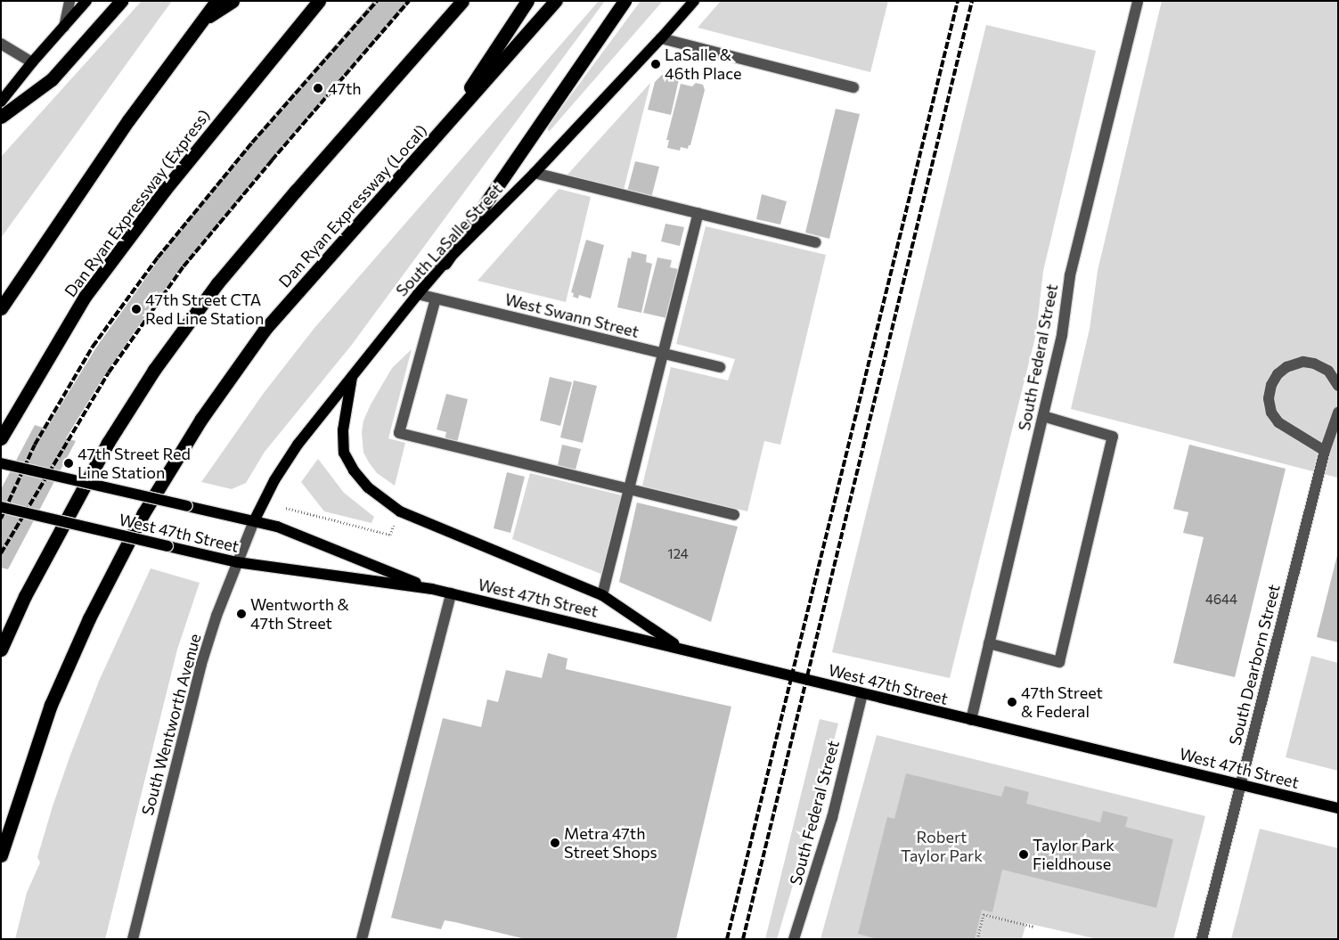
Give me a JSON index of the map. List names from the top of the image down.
{
  "streets": {
    "highway": ["Dan Ryan Expressway (Express)", "Dan Ryan Expressway (Local)"],
    "main road": ["South LaSalle Street", "West 47th Street"],
    "street": [
      "West Swann Street",
      "South Federal Street",
      "South Dearborn Street",
      "South Wentworth Avenue"
    ]
  },
  "crossings": [
    ["South LaSalle Street", "West Swann Street"],
    ["South LaSalle Street", "West 47th Street"],
    ["South LaSalle Street", "South Wentworth Avenue"],
    ["South Federal Street", "West 47th Street"],
    ["West 47th Street", "South Dearborn Street"],
    ["West 47th Street", "South Wentworth Avenue"]
  ],
  "parks": ["Robert Taylor Park"],
  "places": [
    "LaSalle & 46th Place",
    "47th",
    "47th Street CTA Red Line Station",
    "47th Street Red Line Station",
    "Wentworth & 47th Street",
    "47th Street & Federal",
    "Metra 47th Street Shops",
    "Taylor Park Fieldhouse"
  ],
  "house_numbers": ["124", "4644"]
}
